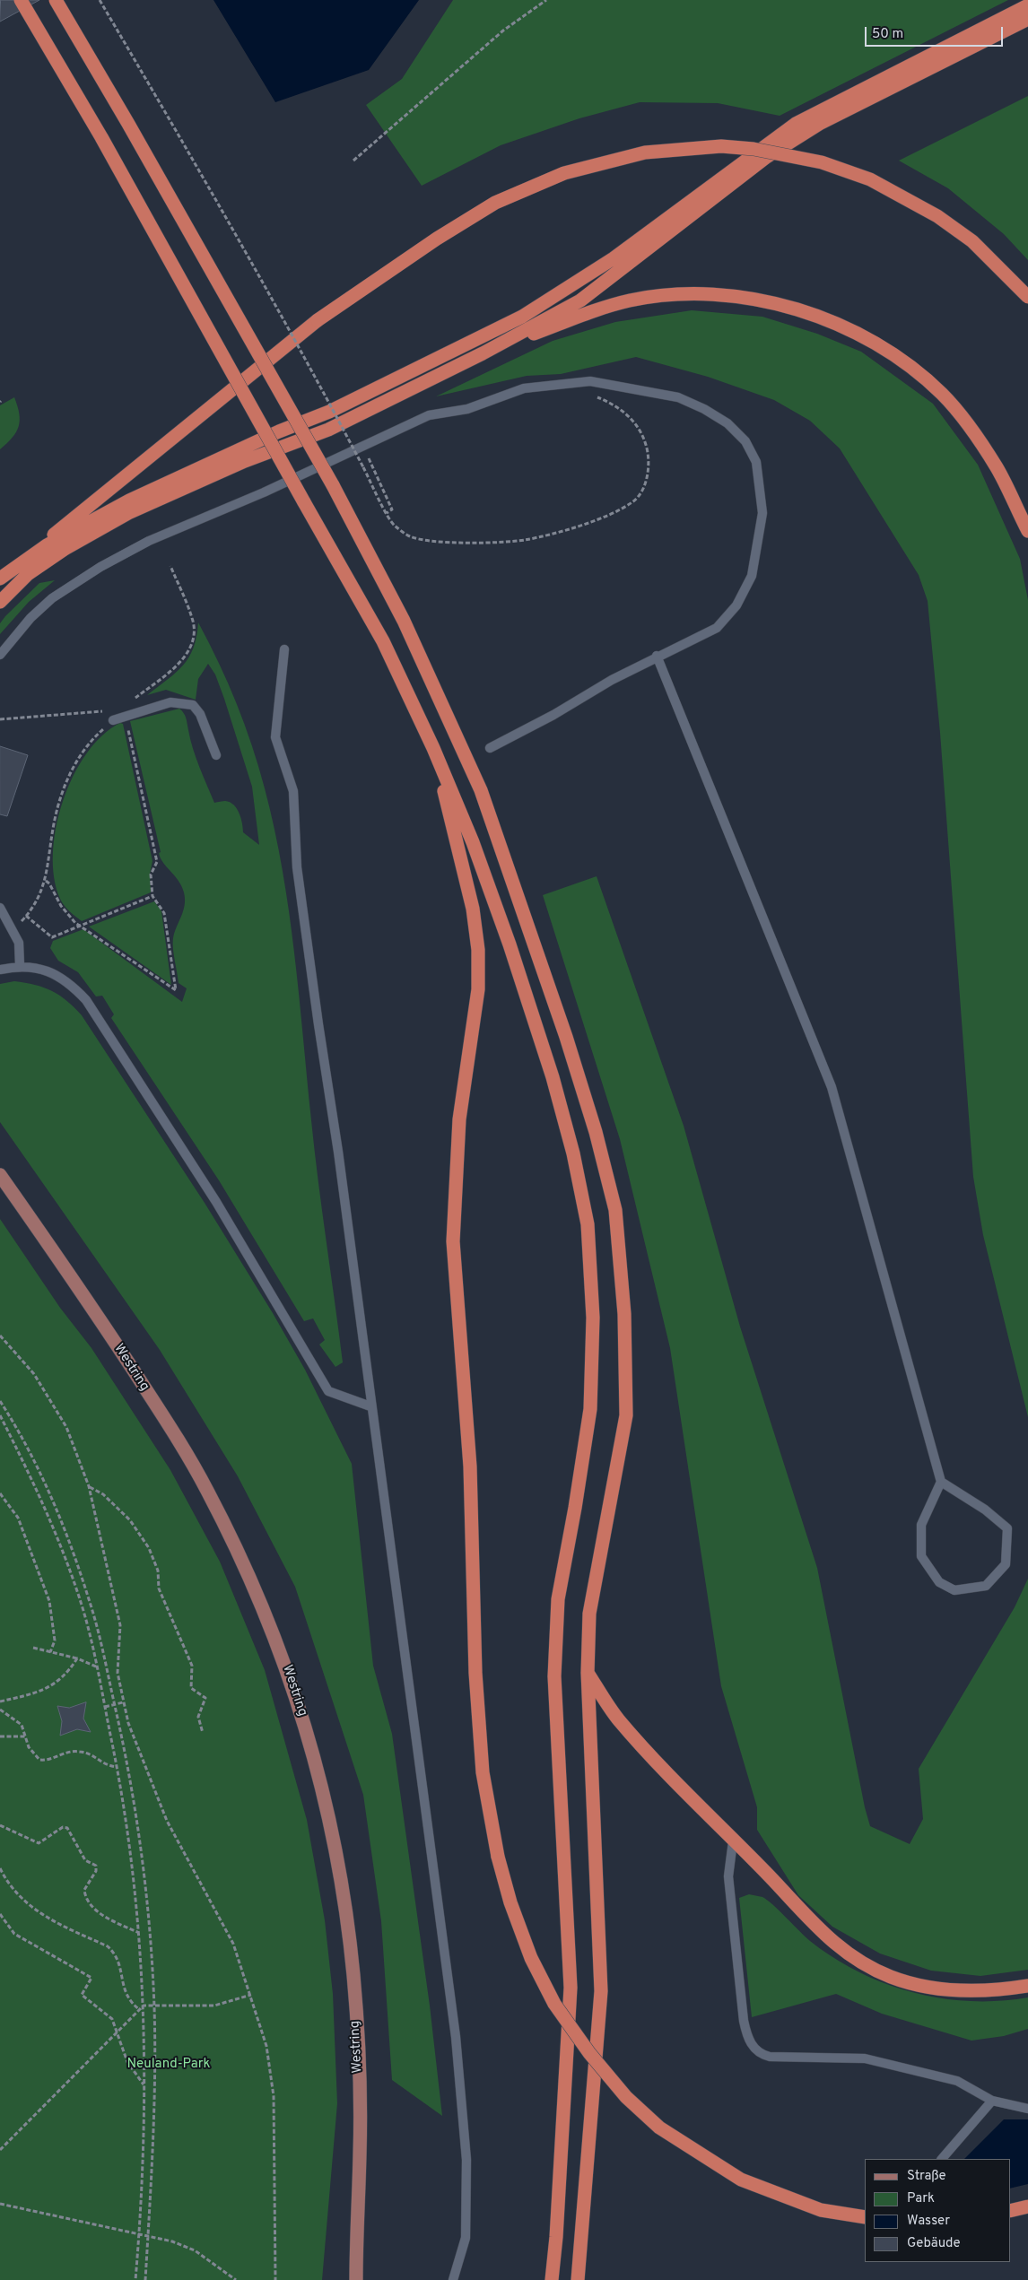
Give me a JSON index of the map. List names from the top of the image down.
{
  "streets": {
    "main road": ["Westring"]
  },
  "parks": ["Neuland-Park"],
  "legend": [
    "Straße",
    "Park",
    "Wasser",
    "Gebäude"
  ],
  "scale_bar": "50 m"
}
